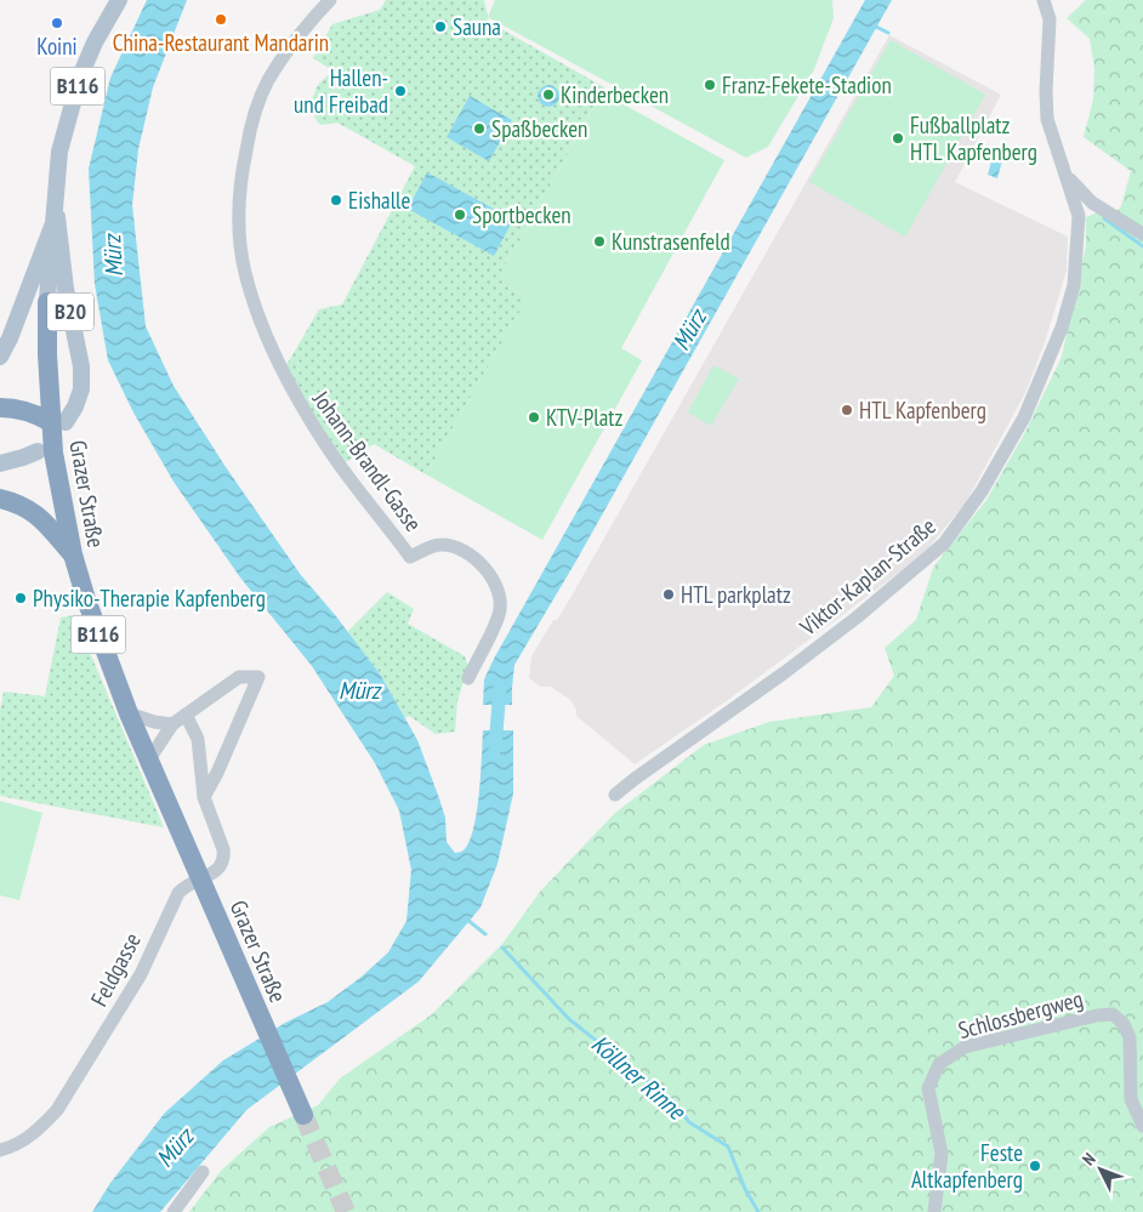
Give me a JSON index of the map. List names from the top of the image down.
{
  "streets": {
    "highway": ["B116", "Grazer Straße"],
    "main road": ["B20"],
    "street": [
      "Johann-Brandl-Gasse",
      "Viktor-Kaplan-Straße",
      "Feldgasse",
      "Schlossbergweg"
    ]
  },
  "crossings": [
    ["B116", "B20"],
    ["B116", "Grazer Straße"],
    ["B20", "Grazer Straße"]
  ],
  "water": ["Mürz", "Köllner Rinne"],
  "places": [
    "China-Restaurant Mandarin",
    "Koini",
    "Sauna",
    "Franz-Fekete-Stadion",
    "Hallen- und Freibad",
    "Kinderbecken",
    "Spaßbecken",
    "Fußballplatz HTL Kapfenberg",
    "Eishalle",
    "Sportbecken",
    "Kunstrasenfeld",
    "HTL Kapfenberg",
    "KTV-Platz",
    "HTL parkplatz",
    "Physiko-Therapie Kapfenberg",
    "Feste Altkapfenberg"
  ],
  "north": "top left"
}
